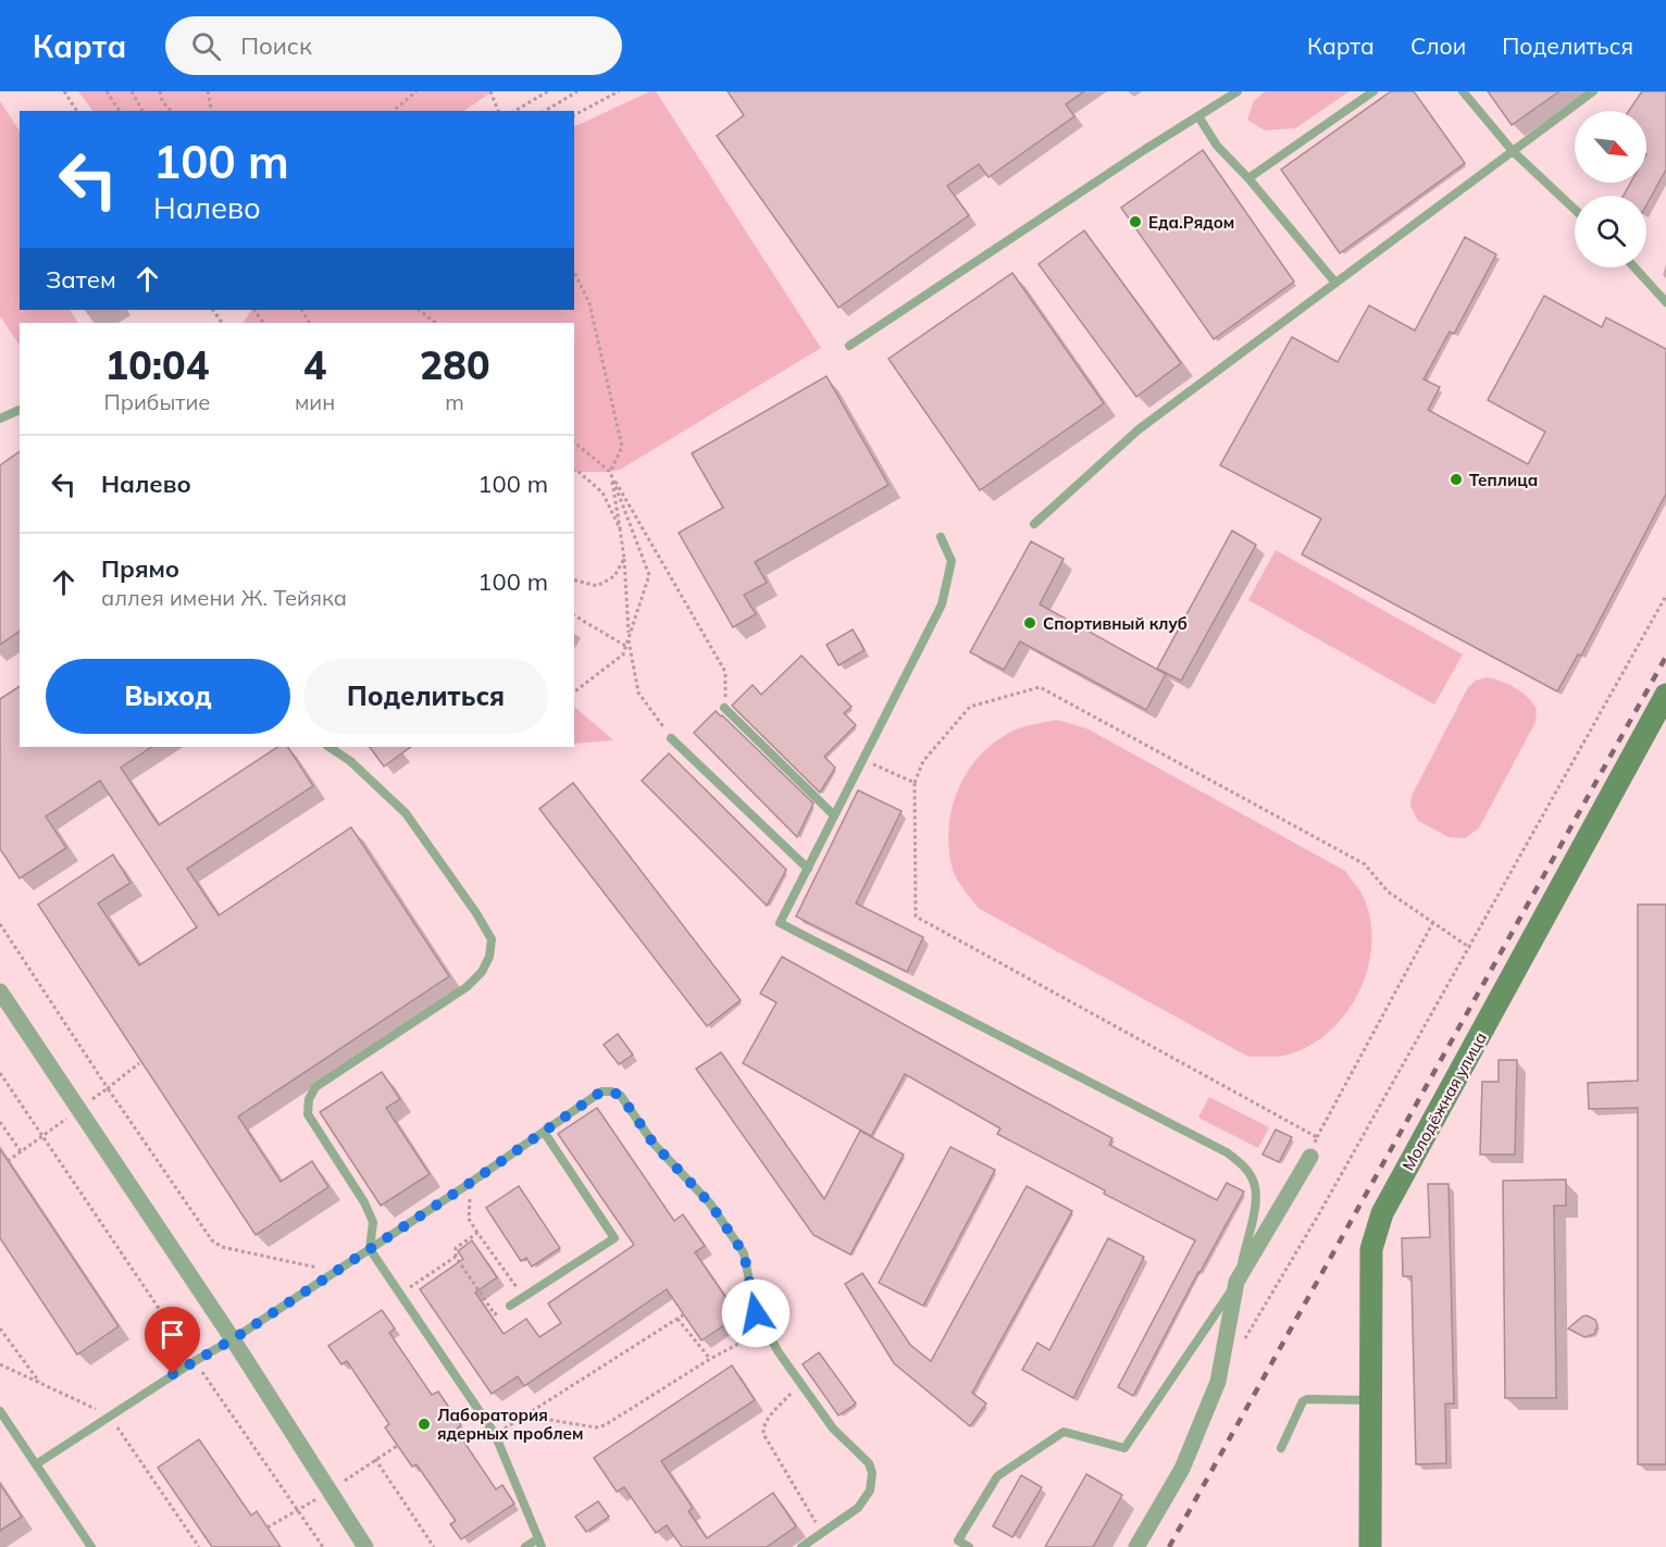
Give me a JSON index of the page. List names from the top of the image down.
{
  "streets": {
    "main road": ["Молодёжная улица"]
  },
  "places": [
    "Еда.Рядом",
    "Теплица",
    "Спортивный клуб",
    "Лаборатория ядерных проблем"
  ],
  "north": "bottom right",
  "page": {
    "header": "Карта",
    "search": "Поиск",
    "nav": ["Карта", "Слои", "Поделиться"],
    "turn": ["100 m", "Налево"],
    "then": "Затем",
    "eta": [
      "10:04",
      "Прибытие",
      "4",
      "мин",
      "280",
      "m"
    ],
    "list": [
      {
        "name": "Налево",
        "value": "100 m"
      },
      {
        "name": "Прямо",
        "note": "аллея имени Ж. Тейяка",
        "value": "100 m"
      }
    ],
    "buttons": ["Выход", "Поделиться"]
  }
}
